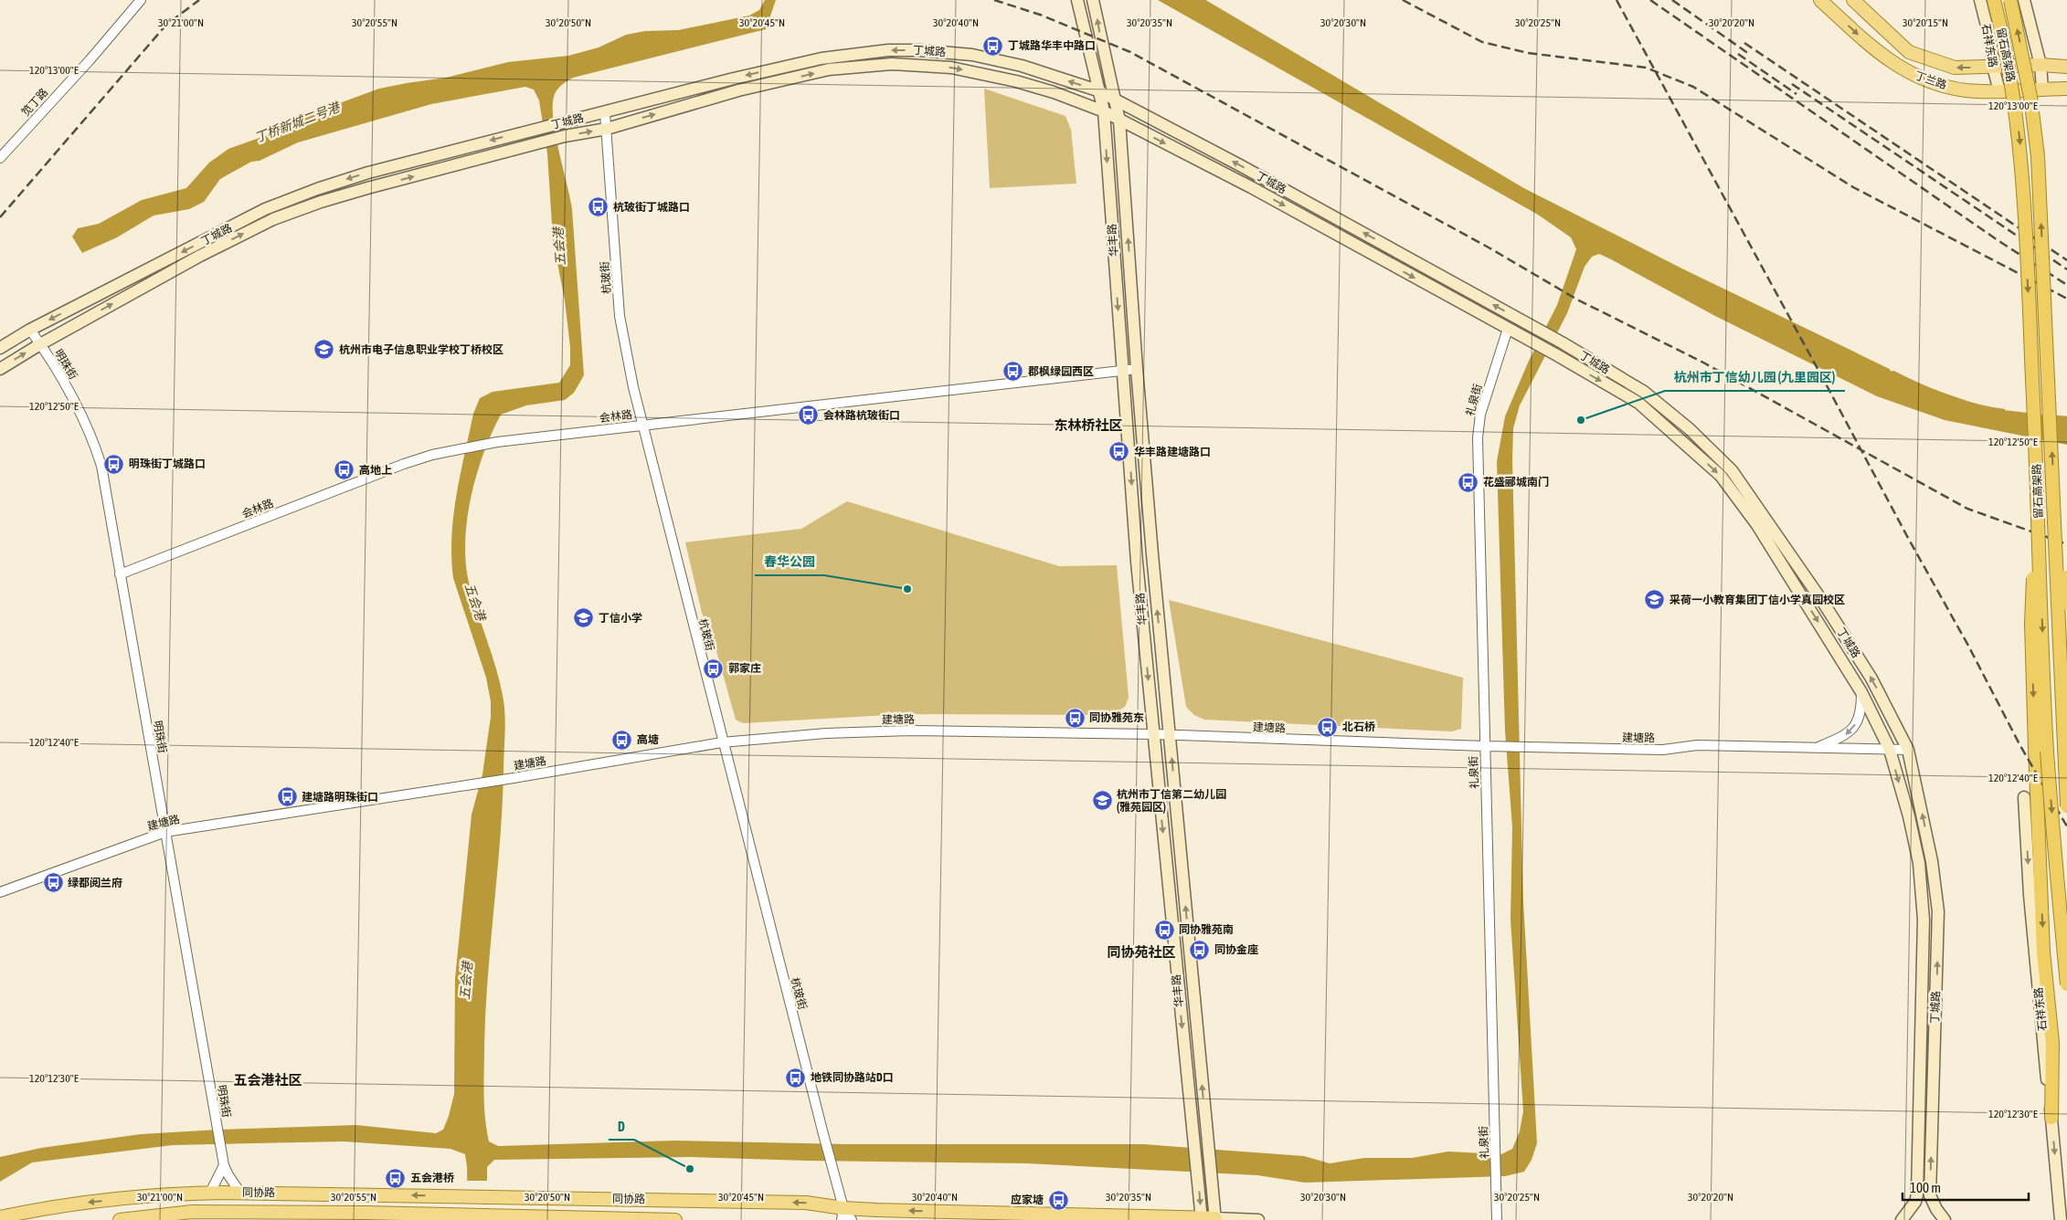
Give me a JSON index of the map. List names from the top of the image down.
{
  "streets": {
    "highway": ["留石高架路"],
    "main road": [
      "石祥东路",
      "丁城路",
      "丁兰路",
      "华丰路",
      "同协路"
    ],
    "street": [
      "笕丁路",
      "杭玻街",
      "明珠街",
      "礼泉街",
      "会林路",
      "建塘路"
    ]
  },
  "crossings": [
    ["石祥东路", "丁兰路"],
    ["丁城路", "华丰路"],
    ["丁城路", "杭玻街"],
    ["丁城路", "明珠街"],
    ["丁城路", "礼泉街"],
    ["丁城路", "建塘路"],
    ["华丰路", "会林路"],
    ["华丰路", "建塘路"],
    ["华丰路", "同协路"],
    ["杭玻街", "会林路"],
    ["杭玻街", "建塘路"],
    ["杭玻街", "同协路"],
    ["明珠街", "会林路"],
    ["明珠街", "建塘路"],
    ["明珠街", "同协路"],
    ["礼泉街", "建塘路"]
  ],
  "one_way": ["石祥东路"],
  "districts": ["东林桥社区", "同协苑社区", "五会港社区"],
  "water": ["丁桥新城二号港", "五会港"],
  "places": {
    "bus stop": [
      "丁城路华丰中路口",
      "杭玻街丁城路口",
      "郡枫绿园西区",
      "会林路杭玻街口",
      "华丰路建塘路口",
      "明珠街丁城路口",
      "高地上",
      "花盛郦城南门",
      "郭家庄",
      "同协雅苑东",
      "北石桥",
      "高塘",
      "建塘路明珠街口",
      "绿都阅兰府",
      "同协雅苑南",
      "同协金座",
      "地铁同协路站D口",
      "五会港桥",
      "应家塘"
    ],
    "school or university": [
      "杭州市电子信息职业学校丁桥校区",
      "采荷一小教育集团丁信小学真园校区",
      "丁信小学",
      "杭州市丁信第二幼儿园 (雅苑园区)"
    ],
    "other": ["杭州市丁信幼儿园 (九里园区)", "春华公园", "D"]
  },
  "scale_bar": "100 m",
  "coordinates": [
    "30°21'00\"N",
    "30°20'55\"N",
    "30°20'50\"N",
    "30°20'45\"N",
    "30°20'40\"N",
    "30°20'35\"N",
    "30°20'30\"N",
    "30°20'25\"N",
    "30°20'20\"N",
    "30°20'15\"N",
    "120°13'00\"E",
    "120°12'50\"E",
    "120°12'40\"E",
    "120°12'30\"E"
  ]
}
